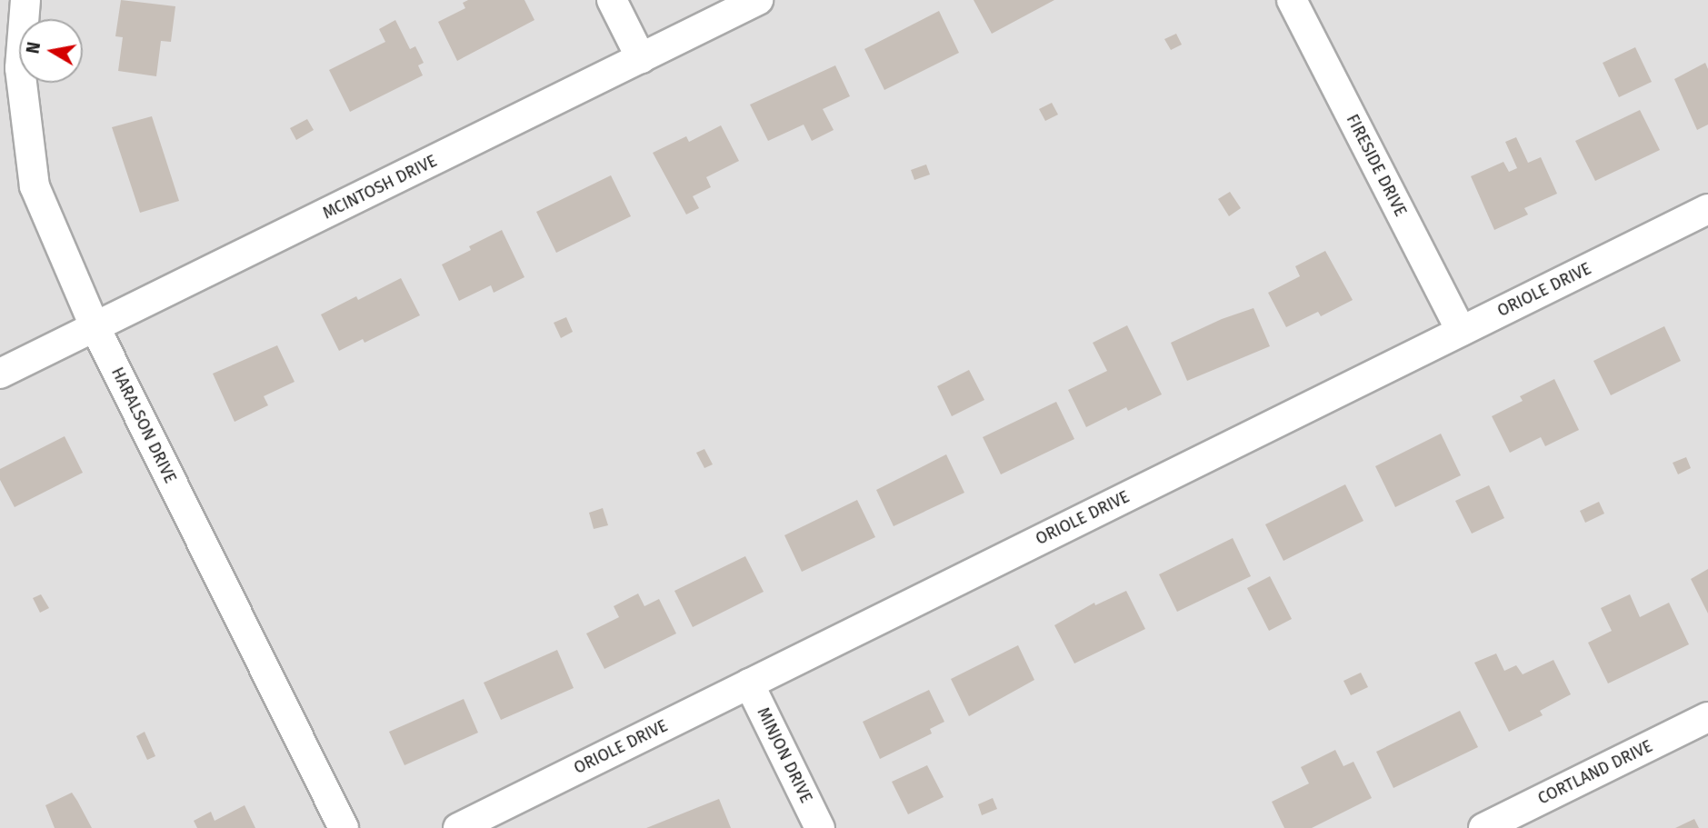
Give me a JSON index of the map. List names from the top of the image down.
{
  "streets": {
    "street": [
      "FIRESIDE DRIVE",
      "MCINTOSH DRIVE",
      "ORIOLE DRIVE",
      "HARALSON DRIVE",
      "MINJON DRIVE",
      "CORTLAND DRIVE"
    ]
  },
  "crossings": [
    ["FIRESIDE DRIVE", "ORIOLE DRIVE"],
    ["MCINTOSH DRIVE", "HARALSON DRIVE"],
    ["ORIOLE DRIVE", "MINJON DRIVE"]
  ],
  "north": "left"
}
